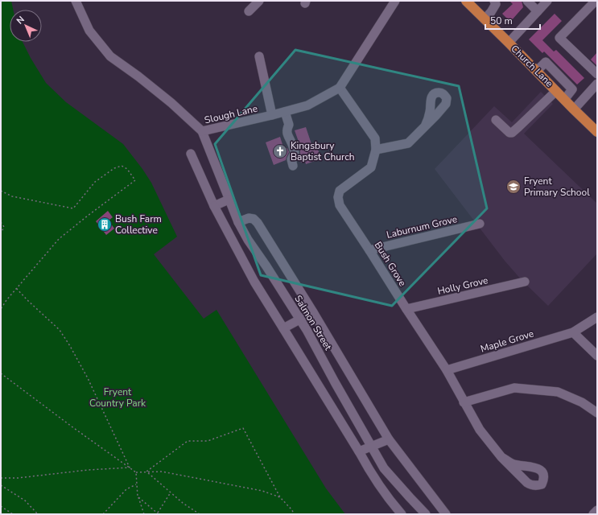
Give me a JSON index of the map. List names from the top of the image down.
{
  "streets": {
    "main road": ["Church Lane"],
    "street": [
      "Slough Lane",
      "Laburnum Grove",
      "Bush Grove",
      "Holly Grove",
      "Salmon Street",
      "Maple Grove"
    ]
  },
  "crossings": [
    ["Slough Lane", "Bush Grove"],
    ["Slough Lane", "Salmon Street"],
    ["Laburnum Grove", "Bush Grove"],
    ["Bush Grove", "Holly Grove"],
    ["Bush Grove", "Maple Grove"]
  ],
  "parks": ["Fryent Country Park"],
  "places": {
    "church": ["Kingsbury Baptist Church"],
    "school or university": ["Fryent Primary School"],
    "building": ["Bush Farm Collective"]
  },
  "scale_bar": "50 m",
  "north": "top left"
}
